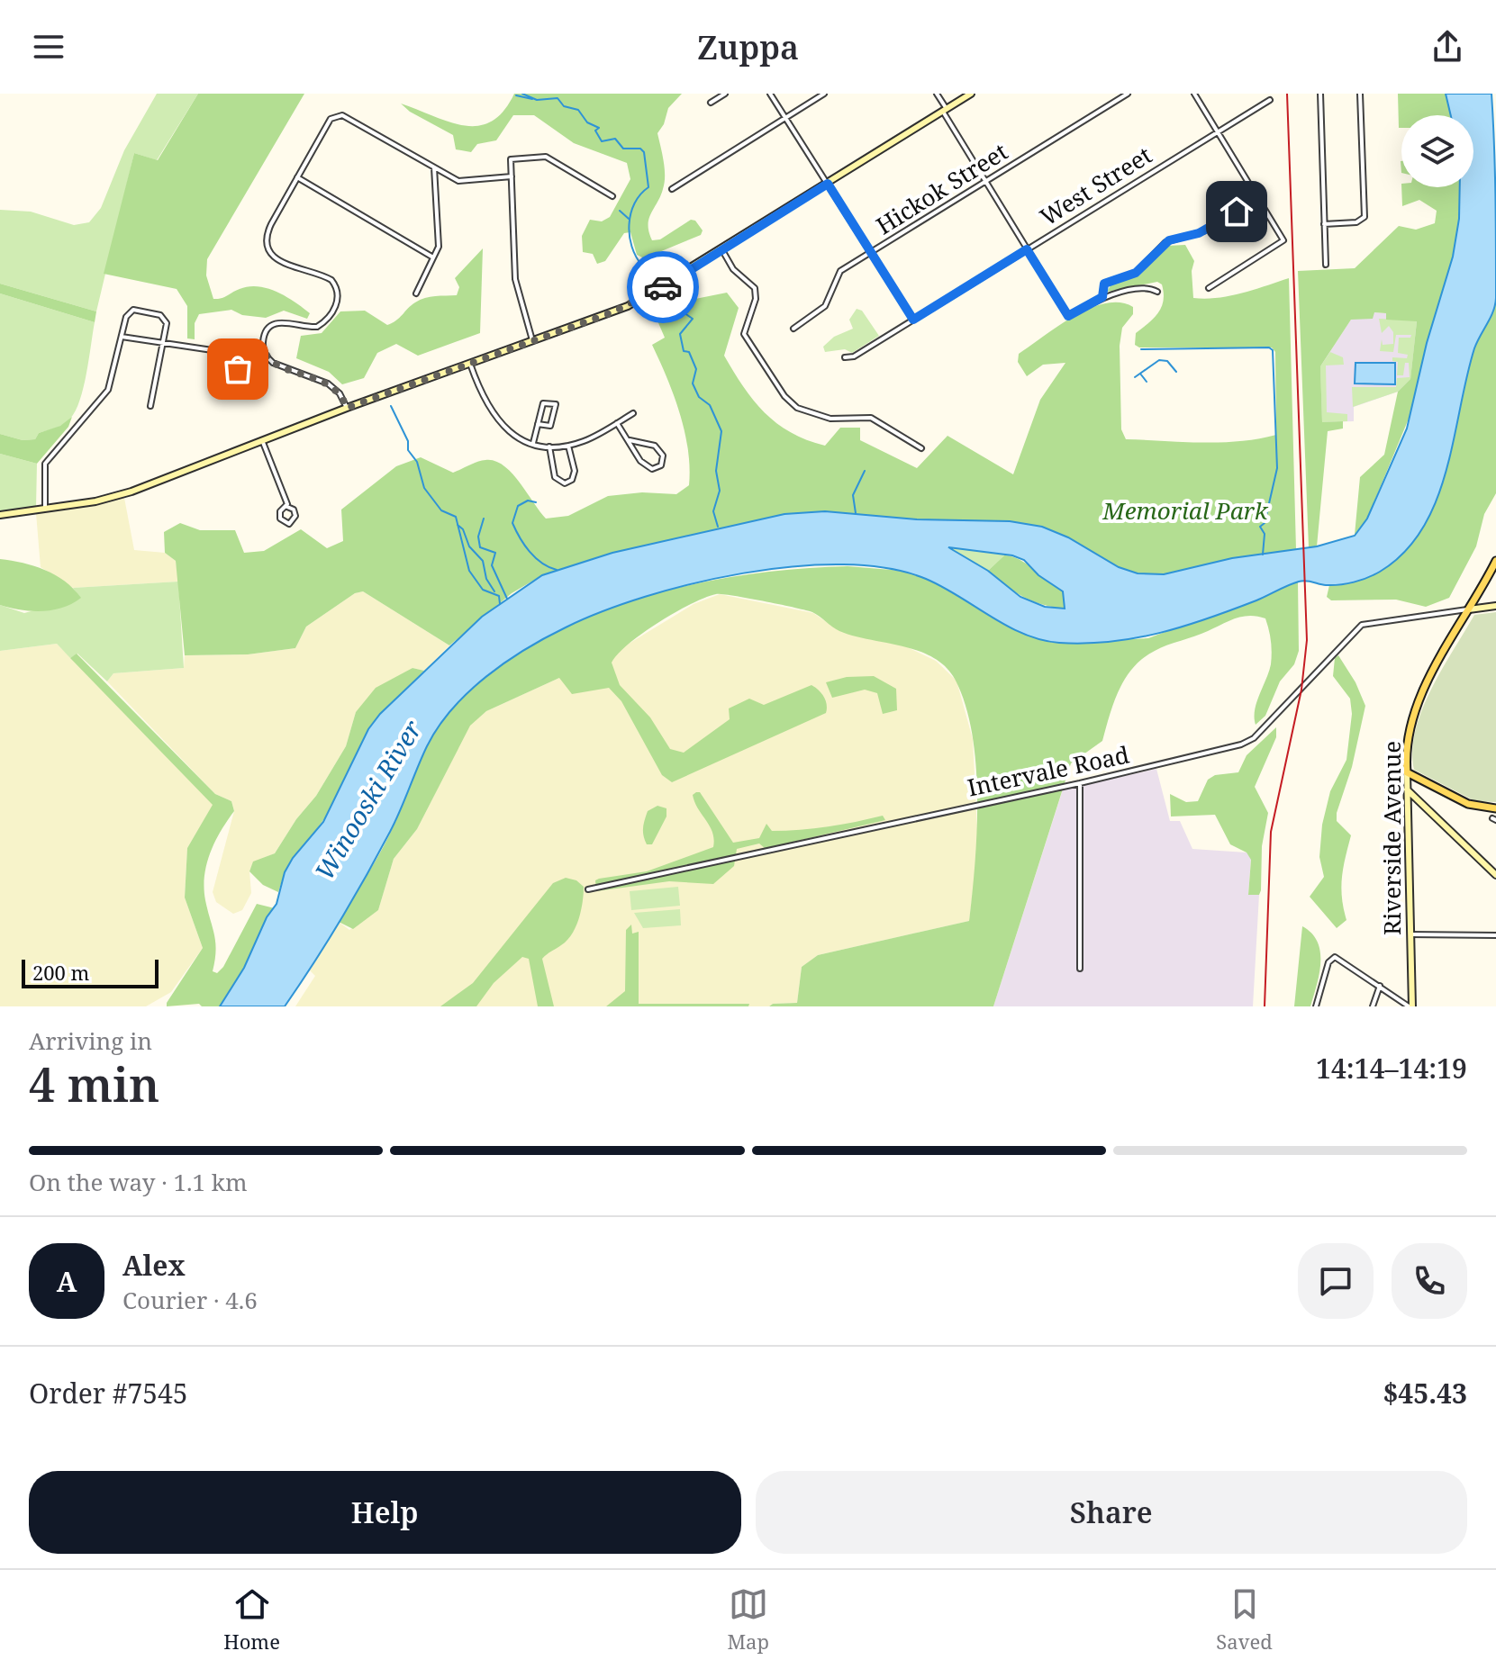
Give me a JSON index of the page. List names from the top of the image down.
{
  "streets": {
    "main road": ["Riverside Avenue"],
    "street": ["West Street", "Hickok Street", "Intervale Road"]
  },
  "crossings": [
    ["Intervale Road", "Riverside Avenue"]
  ],
  "water": ["Winooski River"],
  "parks": ["Memorial Park"],
  "scale_bar": "200 m",
  "page": {
    "header": "Zuppa",
    "scale": "200 m",
    "heading": ["4 min", "Arriving in", "14:14–14:19"],
    "panel": [
      "Alex",
      "Courier · 4.6",
      "Order #7545",
      "$45.43"
    ],
    "bar": "On the way · 1.1 km",
    "round": "A",
    "buttons": ["Help", "Share"],
    "tabs": ["Home", "Map", "Saved"]
  }
}
